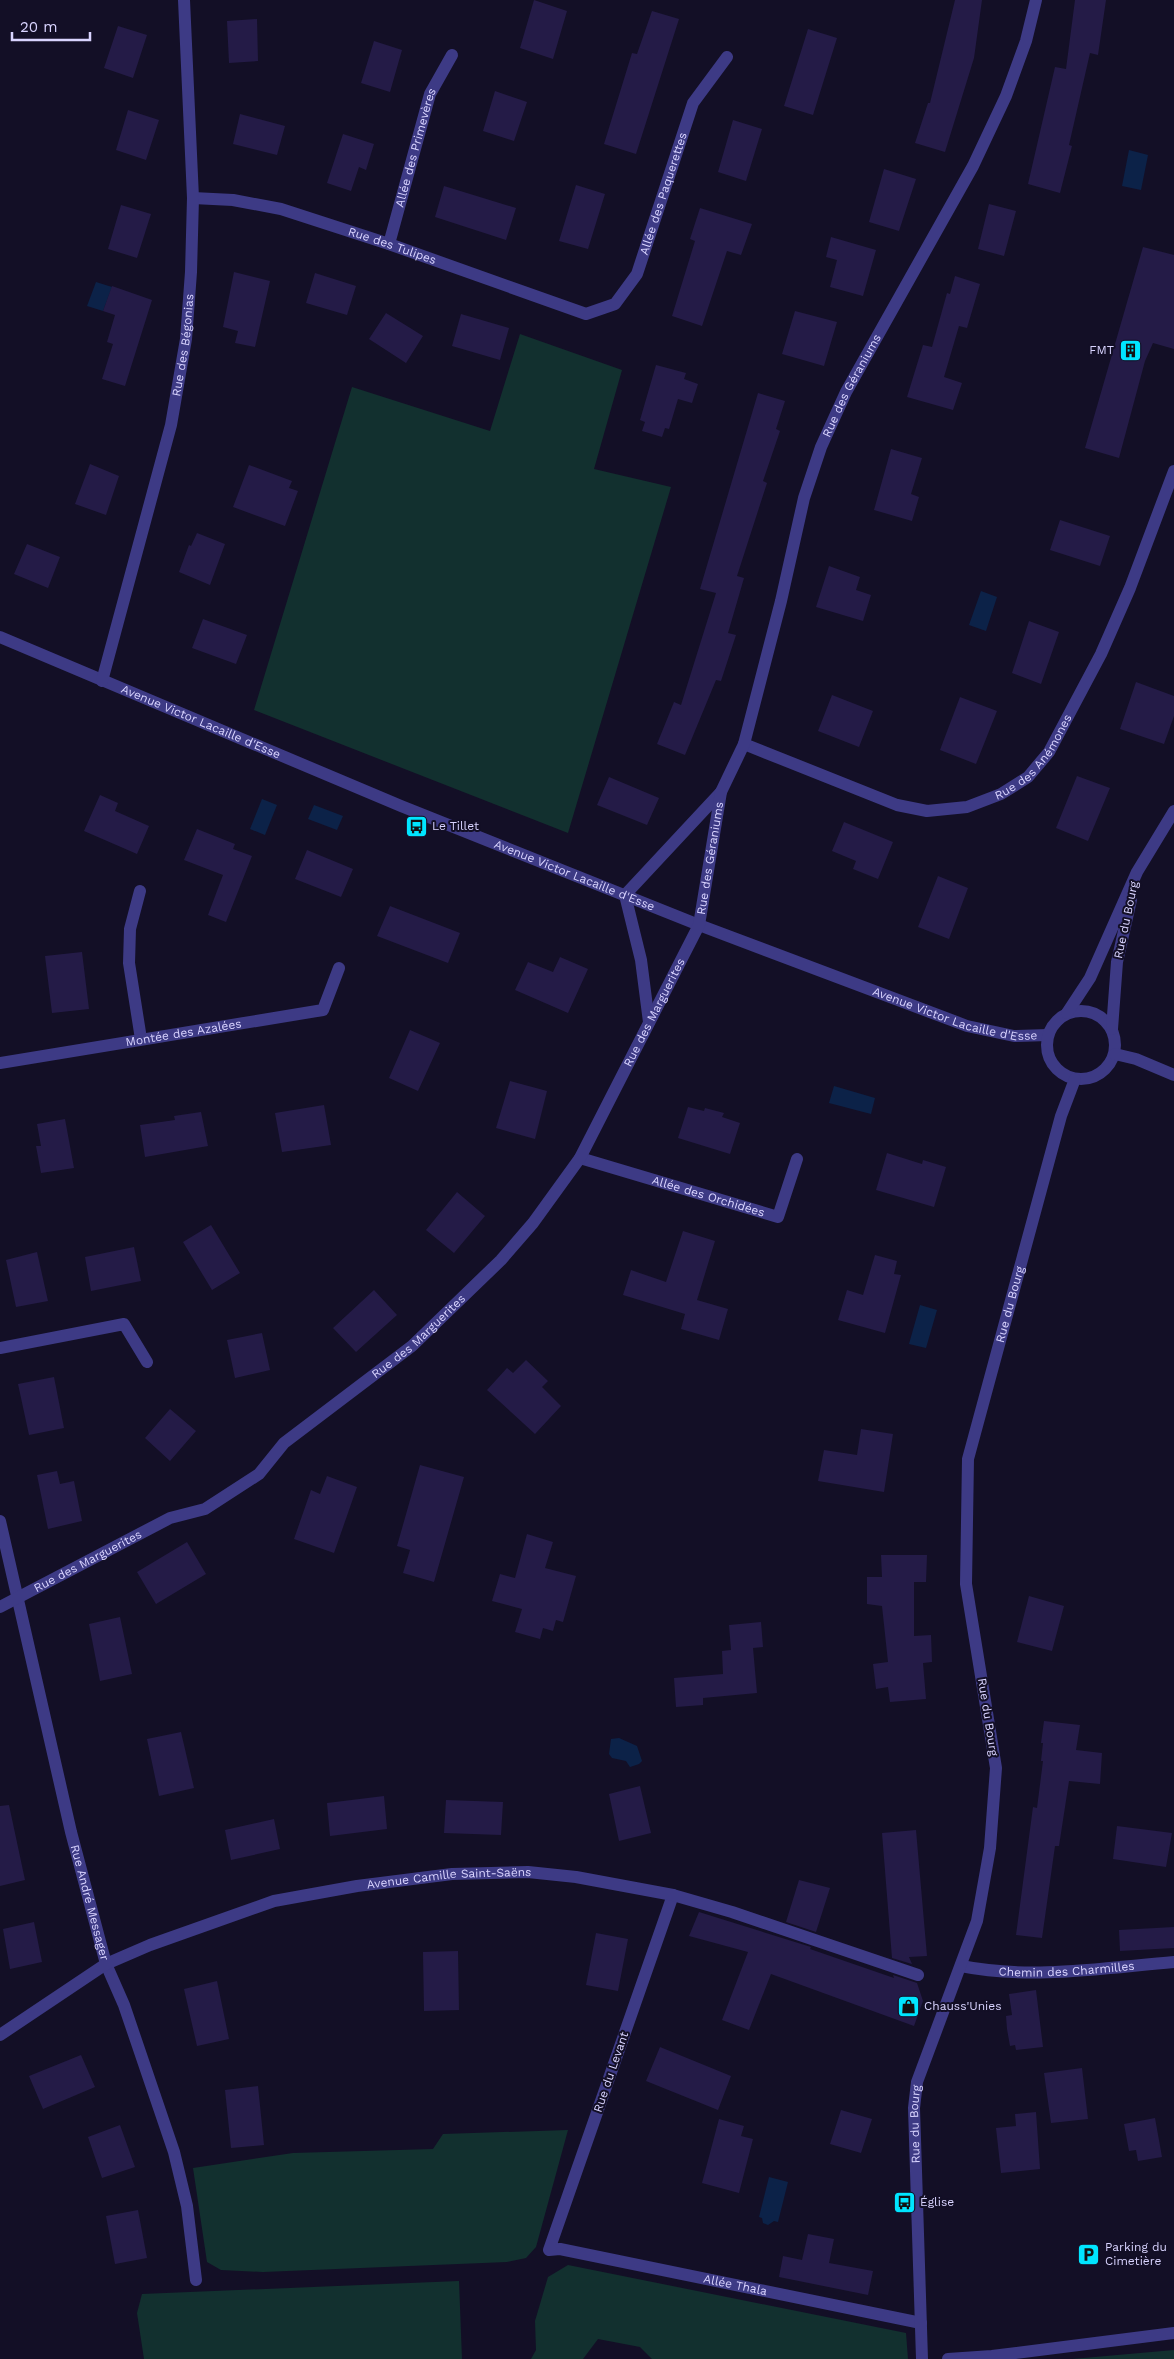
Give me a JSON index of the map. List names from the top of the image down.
{
  "streets": {
    "street": [
      "Allée des Primevères",
      "Allée des Paquerettes",
      "Rue des Tulipes",
      "Rue des Bégonias",
      "Rue des Géraniums",
      "Avenue Victor Lacaille d'Esse",
      "Rue des Anémones",
      "Rue du Bourg",
      "Rue des Marguerites",
      "Montée des Azalées",
      "Allée des Orchidées",
      "Avenue Camille Saint-Saëns",
      "Rue André Messager",
      "Chemin des Charmilles",
      "Rue du Levant",
      "Allée Thala"
    ]
  },
  "crossings": [
    ["Allée des Primevères", "Rue des Tulipes"],
    ["Allée des Paquerettes", "Rue des Tulipes"],
    ["Rue des Tulipes", "Rue des Bégonias"],
    ["Rue des Bégonias", "Avenue Victor Lacaille d'Esse"],
    ["Rue des Géraniums", "Avenue Victor Lacaille d'Esse"],
    ["Rue des Géraniums", "Rue des Anémones"],
    ["Rue des Géraniums", "Rue des Marguerites"],
    ["Avenue Victor Lacaille d'Esse", "Rue du Bourg"],
    ["Avenue Victor Lacaille d'Esse", "Rue des Marguerites"],
    ["Rue du Bourg", "Chemin des Charmilles"],
    ["Rue du Bourg", "Allée Thala"],
    ["Rue des Marguerites", "Allée des Orchidées"],
    ["Rue des Marguerites", "Rue André Messager"],
    ["Avenue Camille Saint-Saëns", "Rue André Messager"],
    ["Avenue Camille Saint-Saëns", "Rue du Levant"],
    ["Rue du Levant", "Allée Thala"]
  ],
  "places": {
    "building": ["FMT"],
    "bus stop": ["Le Tillet", "Église"],
    "shop": ["Chauss'Unies"],
    "parking": ["Parking du Cimetière"]
  },
  "scale_bar": "20 m"
}
